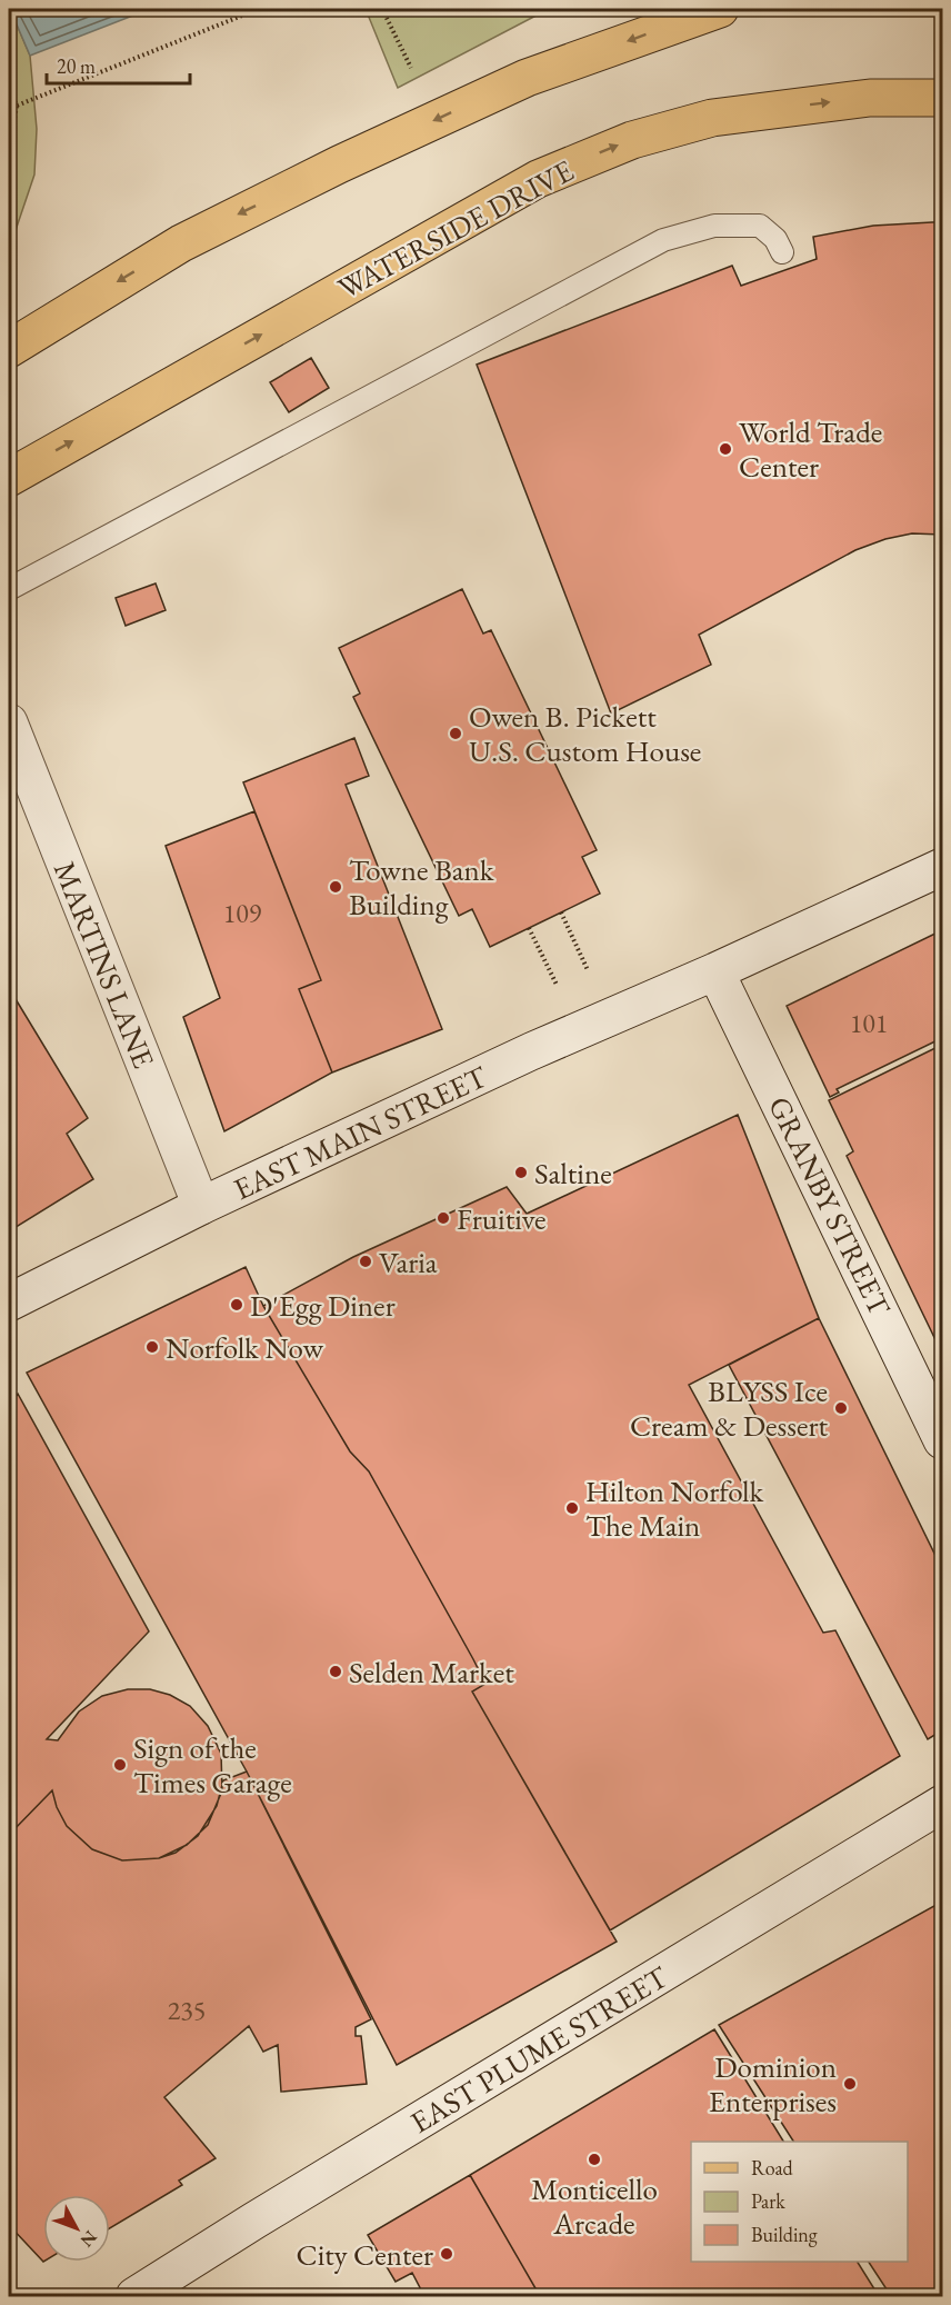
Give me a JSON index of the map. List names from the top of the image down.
{
  "streets": {
    "main road": ["WATERSIDE DRIVE"],
    "street": [
      "MARTINS LANE",
      "EAST MAIN STREET",
      "GRANBY STREET",
      "EAST PLUME STREET"
    ]
  },
  "crossings": [
    ["MARTINS LANE", "EAST MAIN STREET"],
    ["EAST MAIN STREET", "GRANBY STREET"]
  ],
  "places": [
    "World Trade Center",
    "Owen B. Pickett U.S. Custom House",
    "Towne Bank Building",
    "Saltine",
    "Fruitive",
    "Varia",
    "D'Egg Diner",
    "Norfolk Now",
    "BLYSS Ice Cream & Dessert",
    "Hilton Norfolk The Main",
    "Selden Market",
    "Sign of the Times Garage",
    "Dominion Enterprises",
    "Monticello Arcade",
    "City Center"
  ],
  "house_numbers": ["109", "101", "235"],
  "legend": ["Road", "Park", "Building"],
  "scale_bar": "20 m",
  "north": "bottom right"
}
